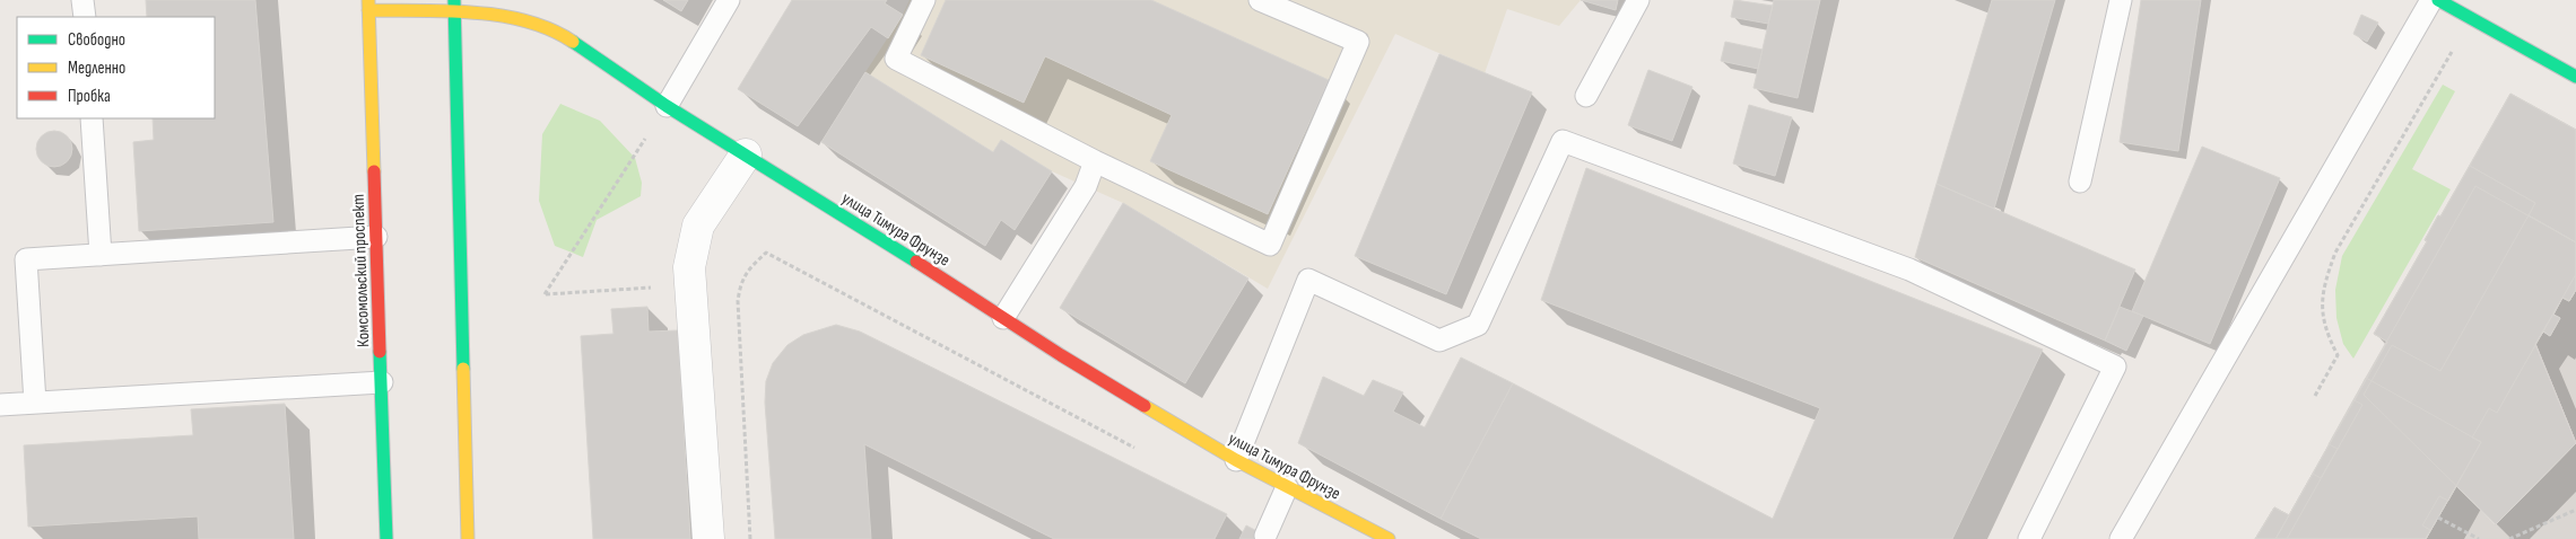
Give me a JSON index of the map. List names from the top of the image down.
{
  "streets": {
    "street": ["улица Тимура Фрунзе", "Комсомольский проспект"]
  },
  "crossings": [
    ["улица Тимура Фрунзе", "Комсомольский проспект"]
  ],
  "legend": ["Свободно", "Медленно", "Пробка"]
}
